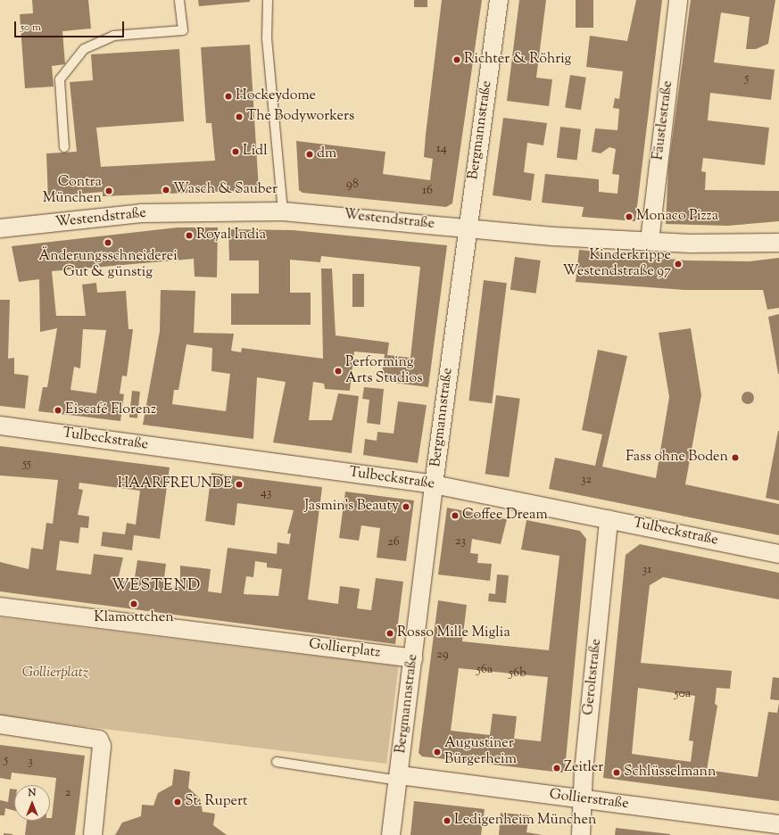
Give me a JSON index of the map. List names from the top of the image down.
{
  "streets": {
    "street": [
      "Fäustlestraße",
      "Bergmannstraße",
      "Westendstraße",
      "Tulbeckstraße",
      "Gollierplatz",
      "Geroltstraße",
      "Gollierstraße"
    ]
  },
  "crossings": [
    ["Fäustlestraße", "Westendstraße"],
    ["Bergmannstraße", "Westendstraße"],
    ["Bergmannstraße", "Tulbeckstraße"],
    ["Bergmannstraße", "Gollierplatz"],
    ["Bergmannstraße", "Gollierstraße"],
    ["Tulbeckstraße", "Geroltstraße"],
    ["Geroltstraße", "Gollierstraße"]
  ],
  "districts": ["WESTEND"],
  "parks": ["Gollierplatz"],
  "places": [
    "Richter & Röhrig",
    "Hockeydome",
    "The Bodyworkers",
    "Lidl",
    "dm",
    "Wasch & Sauber",
    "Contra München",
    "Monaco Pizza",
    "Royal India",
    "Änderungsschneiderei Gut & günstig",
    "Kinderkrippe Westendstraße 97",
    "Performing Arts Studios",
    "Eiscafé Florenz",
    "Fass ohne Boden",
    "HAARFREUNDE",
    "Jasmin's Beauty",
    "Coffee Dream",
    "Klamottchen",
    "Rosso Mille Miglia",
    "Augustiner Bürgerheim",
    "Zeitler",
    "Schlüsselmann",
    "St. Rupert",
    "Ledigenheim München"
  ],
  "house_numbers": [
    "5",
    "14",
    "98",
    "16",
    "55",
    "32",
    "43",
    "23",
    "26",
    "31",
    "29",
    "56a",
    "56b",
    "50a",
    "5",
    "3",
    "2"
  ],
  "scale_bar": "50 m",
  "north": "top"
}
